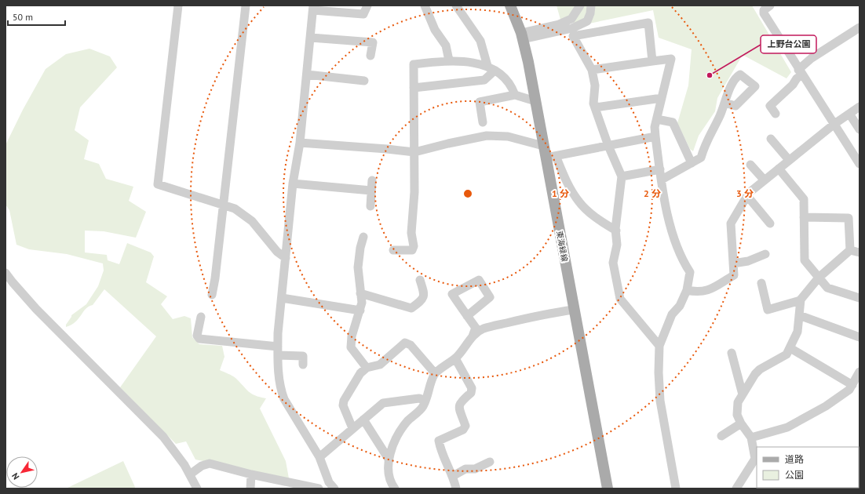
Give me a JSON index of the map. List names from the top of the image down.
{
  "streets": {
    "main road": ["東海緑線"]
  },
  "places": ["上野台公園"],
  "legend": ["道路", "公園"],
  "scale_bar": "50 m",
  "north": "bottom left",
  "rings": ["1 分", "2 分", "3 分"]
}
